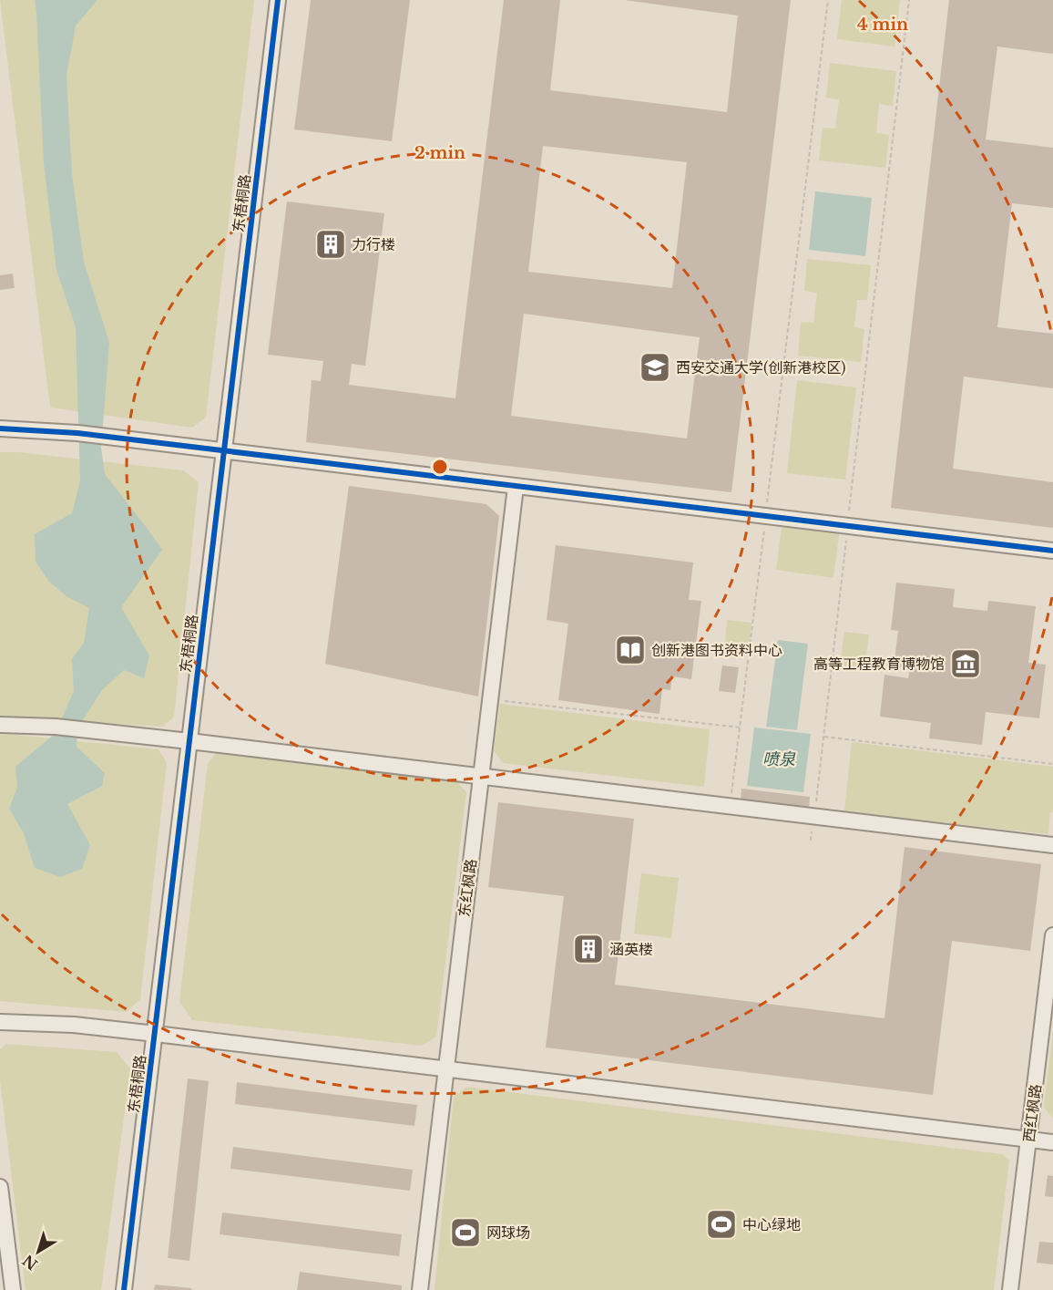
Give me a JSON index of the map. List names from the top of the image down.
{
  "streets": {
    "street": ["东梧桐路", "东红枫路", "西红枫路"]
  },
  "water": ["喷泉"],
  "places": {
    "building": ["力行楼", "涵英楼"],
    "school or university": ["西安交通大学(创新港校区)"],
    "library": ["创新港图书资料中心"],
    "museum": ["高等工程教育博物馆"],
    "sports": ["中心绿地", "网球场"]
  },
  "north": "bottom left",
  "rings": ["4 min", "2 min"]
}
